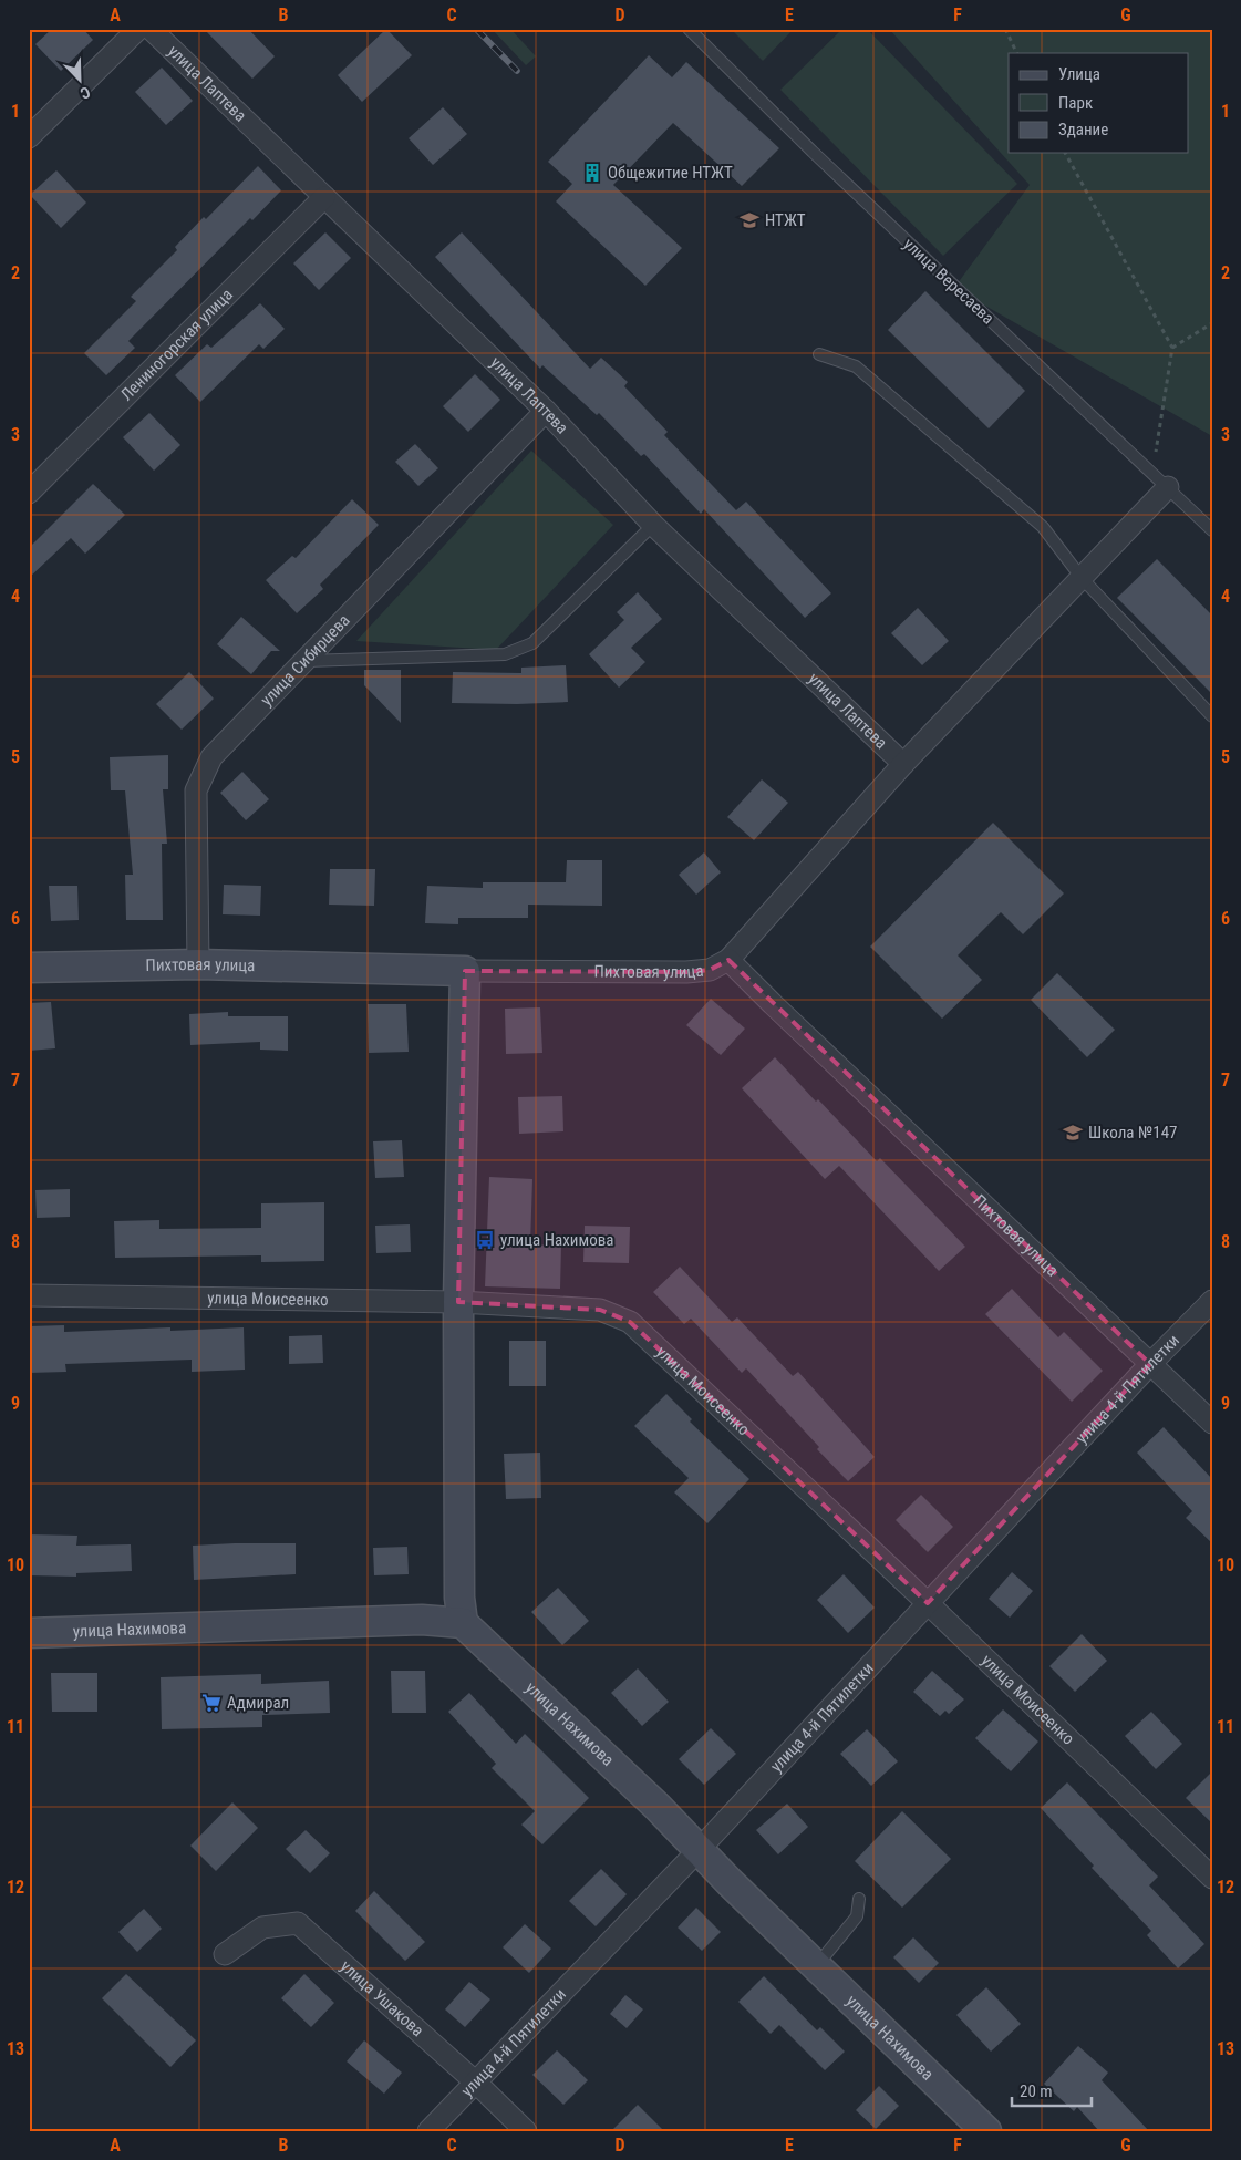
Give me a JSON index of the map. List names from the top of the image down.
{
  "streets": {
    "street": [
      "улица Лаптева",
      "Лениногорская улица",
      "улица Сибирцева",
      "Пихтовая улица",
      "улица Моисеенко",
      "улица 4-й Пятилетки",
      "улица Нахимова",
      "улица Ушакова"
    ],
    "lane": ["улица Вересаева"]
  },
  "crossings": [
    ["улица Лаптева", "Лениногорская улица"],
    ["улица Лаптева", "улица Сибирцева"],
    ["улица Сибирцева", "Пихтовая улица"],
    ["Пихтовая улица", "улица 4-й Пятилетки"],
    ["улица Моисеенко", "улица 4-й Пятилетки"],
    ["улица 4-й Пятилетки", "улица Нахимова"],
    ["улица 4-й Пятилетки", "улица Ушакова"]
  ],
  "places": {
    "building": ["Общежитие НТЖТ"],
    "school or university": ["НТЖТ", "Школа №147"],
    "bus stop": ["улица Нахимова"],
    "supermarket": ["Адмирал"]
  },
  "legend": ["Улица", "Парк", "Здание"],
  "scale_bar": "20 m",
  "north": "bottom right",
  "grid": {
    "columns": [
      "A",
      "B",
      "C",
      "D",
      "E",
      "F",
      "G"
    ],
    "rows": [
      "1",
      "2",
      "3",
      "4",
      "5",
      "6",
      "7",
      "8",
      "9",
      "10",
      "11",
      "12",
      "13"
    ]
  }
}
